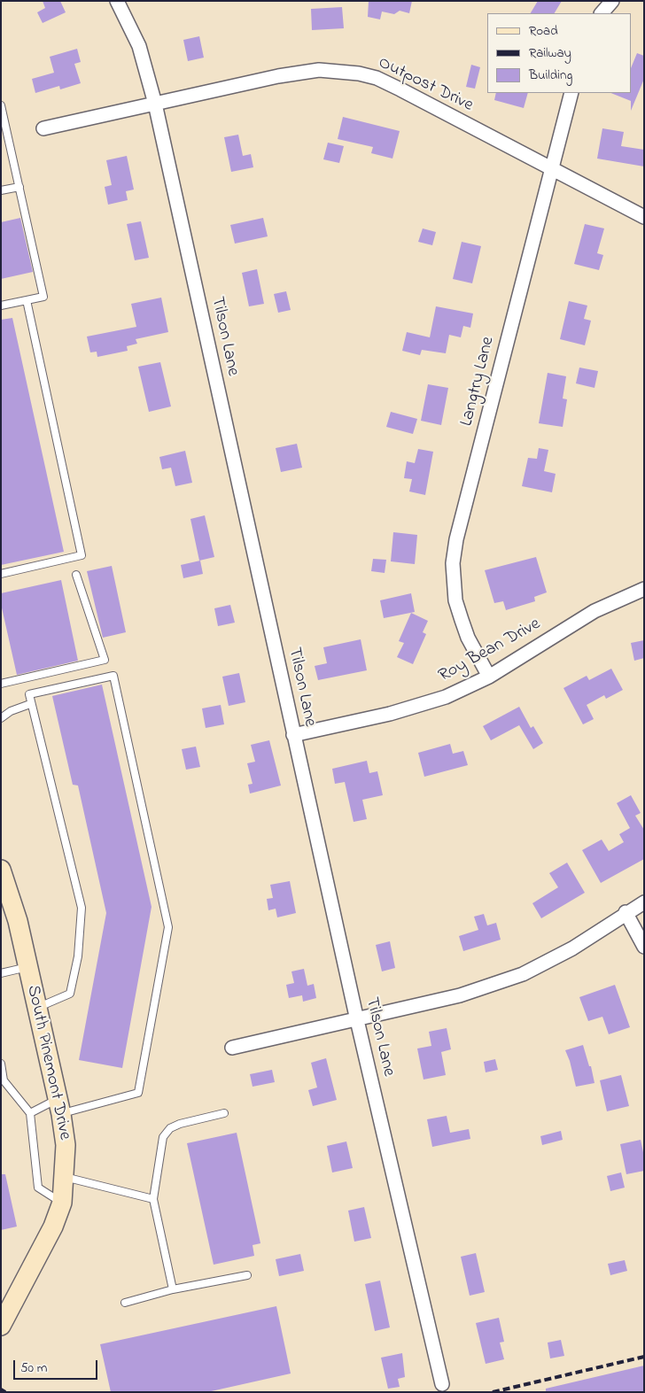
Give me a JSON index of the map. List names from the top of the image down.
{
  "streets": {
    "street": [
      "Outpost Drive",
      "Tilson Lane",
      "Langtry Lane",
      "Roy Bean Drive",
      "South Pinemont Drive"
    ]
  },
  "crossings": [
    ["Outpost Drive", "Tilson Lane"],
    ["Outpost Drive", "Langtry Lane"],
    ["Tilson Lane", "Roy Bean Drive"],
    ["Langtry Lane", "Roy Bean Drive"]
  ],
  "legend": ["Road", "Railway", "Building"],
  "scale_bar": "50 m"
}
